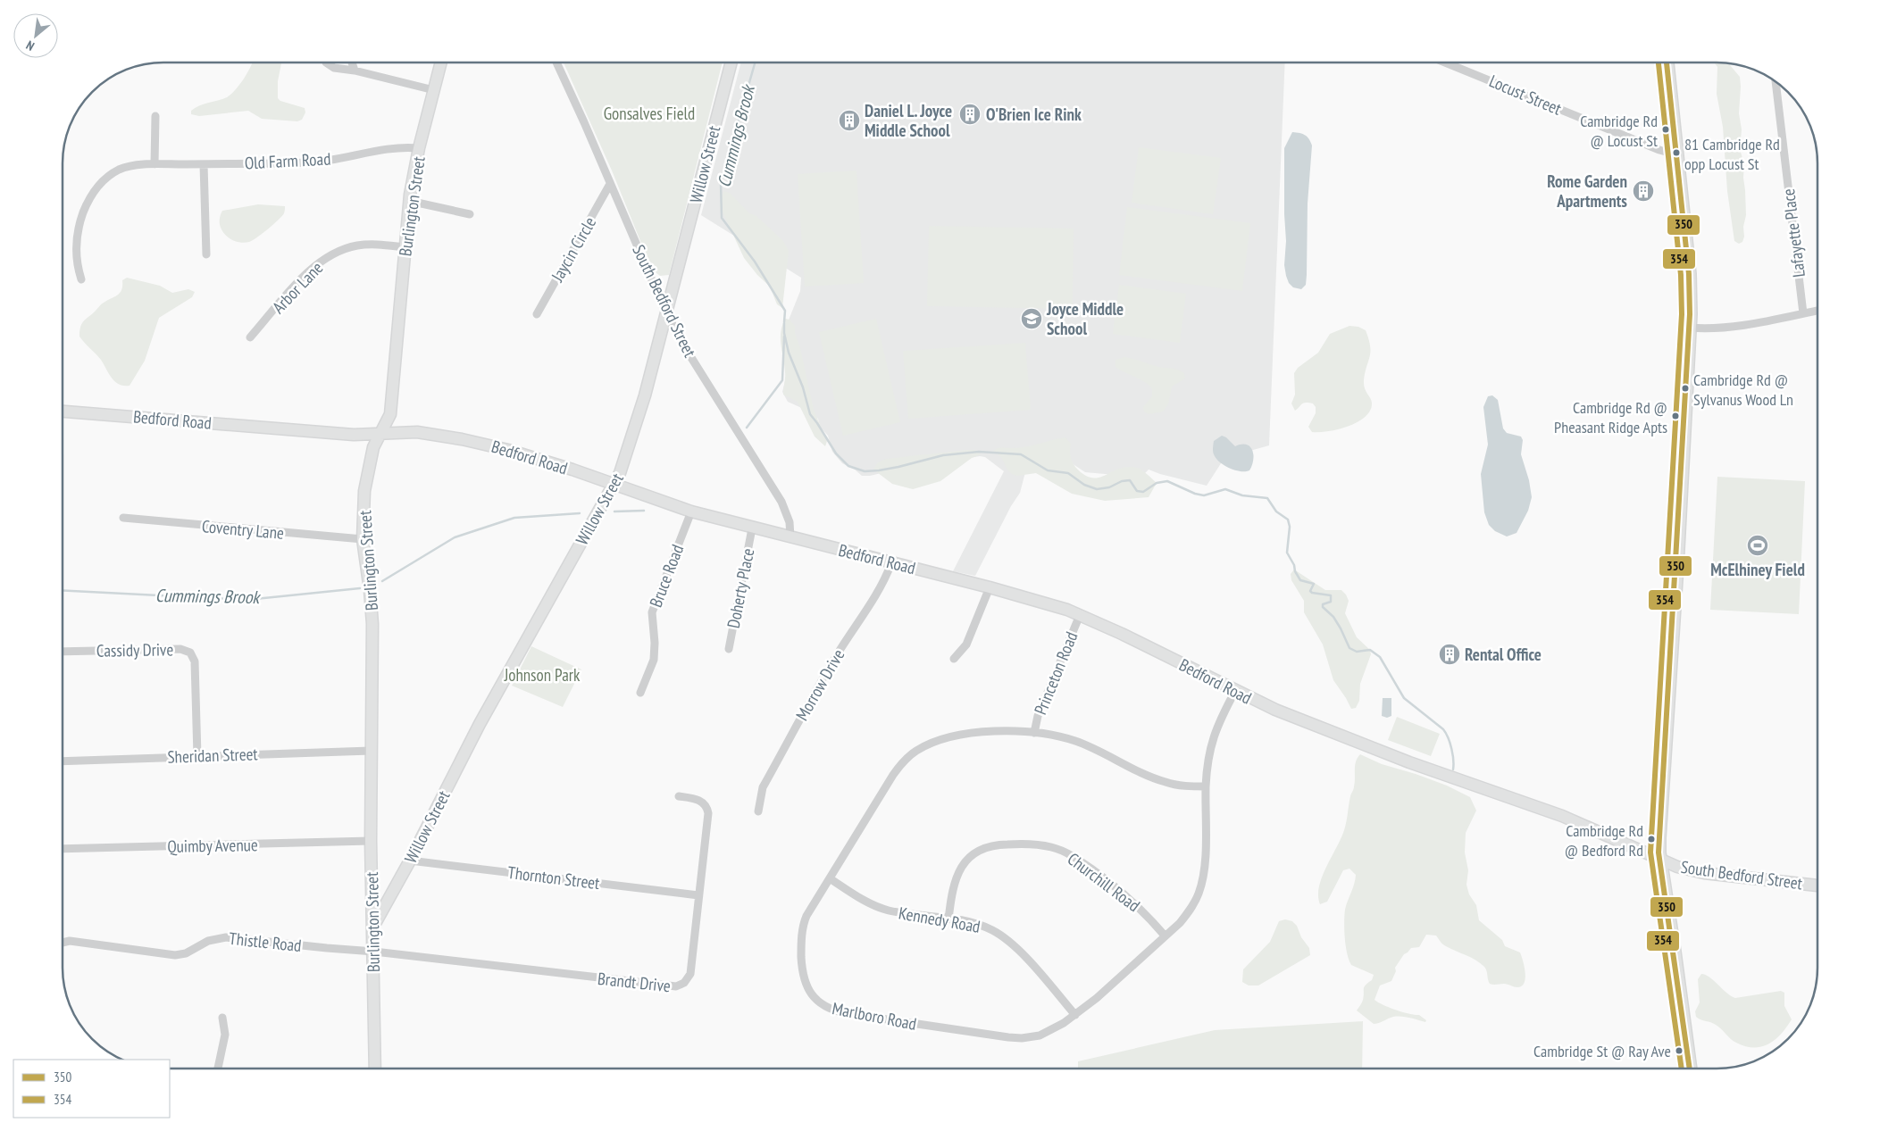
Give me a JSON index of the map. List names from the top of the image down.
{
  "streets": {
    "street": [
      "Locust Street",
      "Old Farm Road",
      "Willow Street",
      "Burlington Street",
      "Lafayette Place",
      "Jaycin Circle",
      "Arbor Lane",
      "South Bedford Street",
      "Bedford Road",
      "Coventry Lane",
      "Bruce Road",
      "Doherty Place",
      "Cassidy Drive",
      "Princeton Road",
      "Morrow Drive",
      "Sheridan Street",
      "Quimby Avenue",
      "Thornton Street",
      "Churchill Road",
      "Kennedy Road",
      "Thistle Road",
      "Brandt Drive",
      "Marlboro Road"
    ]
  },
  "crossings": [
    ["Old Farm Road", "Burlington Street"],
    ["Willow Street", "Burlington Street"],
    ["Willow Street", "South Bedford Street"],
    ["Willow Street", "Bedford Road"],
    ["Willow Street", "Thornton Street"],
    ["Burlington Street", "Arbor Lane"],
    ["Burlington Street", "Bedford Road"],
    ["Burlington Street", "Coventry Lane"],
    ["Burlington Street", "Sheridan Street"],
    ["Burlington Street", "Quimby Avenue"],
    ["Burlington Street", "Thistle Road"],
    ["Burlington Street", "Brandt Drive"],
    ["Jaycin Circle", "South Bedford Street"],
    ["South Bedford Street", "Bedford Road"],
    ["Bedford Road", "Bruce Road"],
    ["Bedford Road", "Doherty Place"],
    ["Bedford Road", "Princeton Road"],
    ["Bedford Road", "Morrow Drive"],
    ["Bedford Road", "Marlboro Road"],
    ["Cassidy Drive", "Sheridan Street"],
    ["Princeton Road", "Marlboro Road"],
    ["Thornton Street", "Brandt Drive"],
    ["Churchill Road", "Kennedy Road"],
    ["Churchill Road", "Marlboro Road"],
    ["Kennedy Road", "Marlboro Road"],
    ["Thistle Road", "Brandt Drive"]
  ],
  "water": ["Cummings Brook"],
  "parks": ["Gonsalves Field", "Johnson Park"],
  "places": {
    "building": [
      "O'Brien Ice Rink",
      "Daniel L. Joyce Middle School",
      "Rome Garden Apartments",
      "Rental Office"
    ],
    "other": [
      "Cambridge Rd @ Locust St",
      "81 Cambridge Rd opp Locust St",
      "Cambridge Rd @ Sylvanus Wood Ln",
      "Cambridge Rd @ Pheasant Ridge Apts",
      "Cambridge Rd @ Bedford Rd",
      "Cambridge St @ Ray Ave"
    ],
    "school or university": ["Joyce Middle School"],
    "sports": ["McElhiney Field"]
  },
  "lines": ["transit line 350", "transit line 354"],
  "legend": ["350", "354"],
  "north": "bottom left"
}
